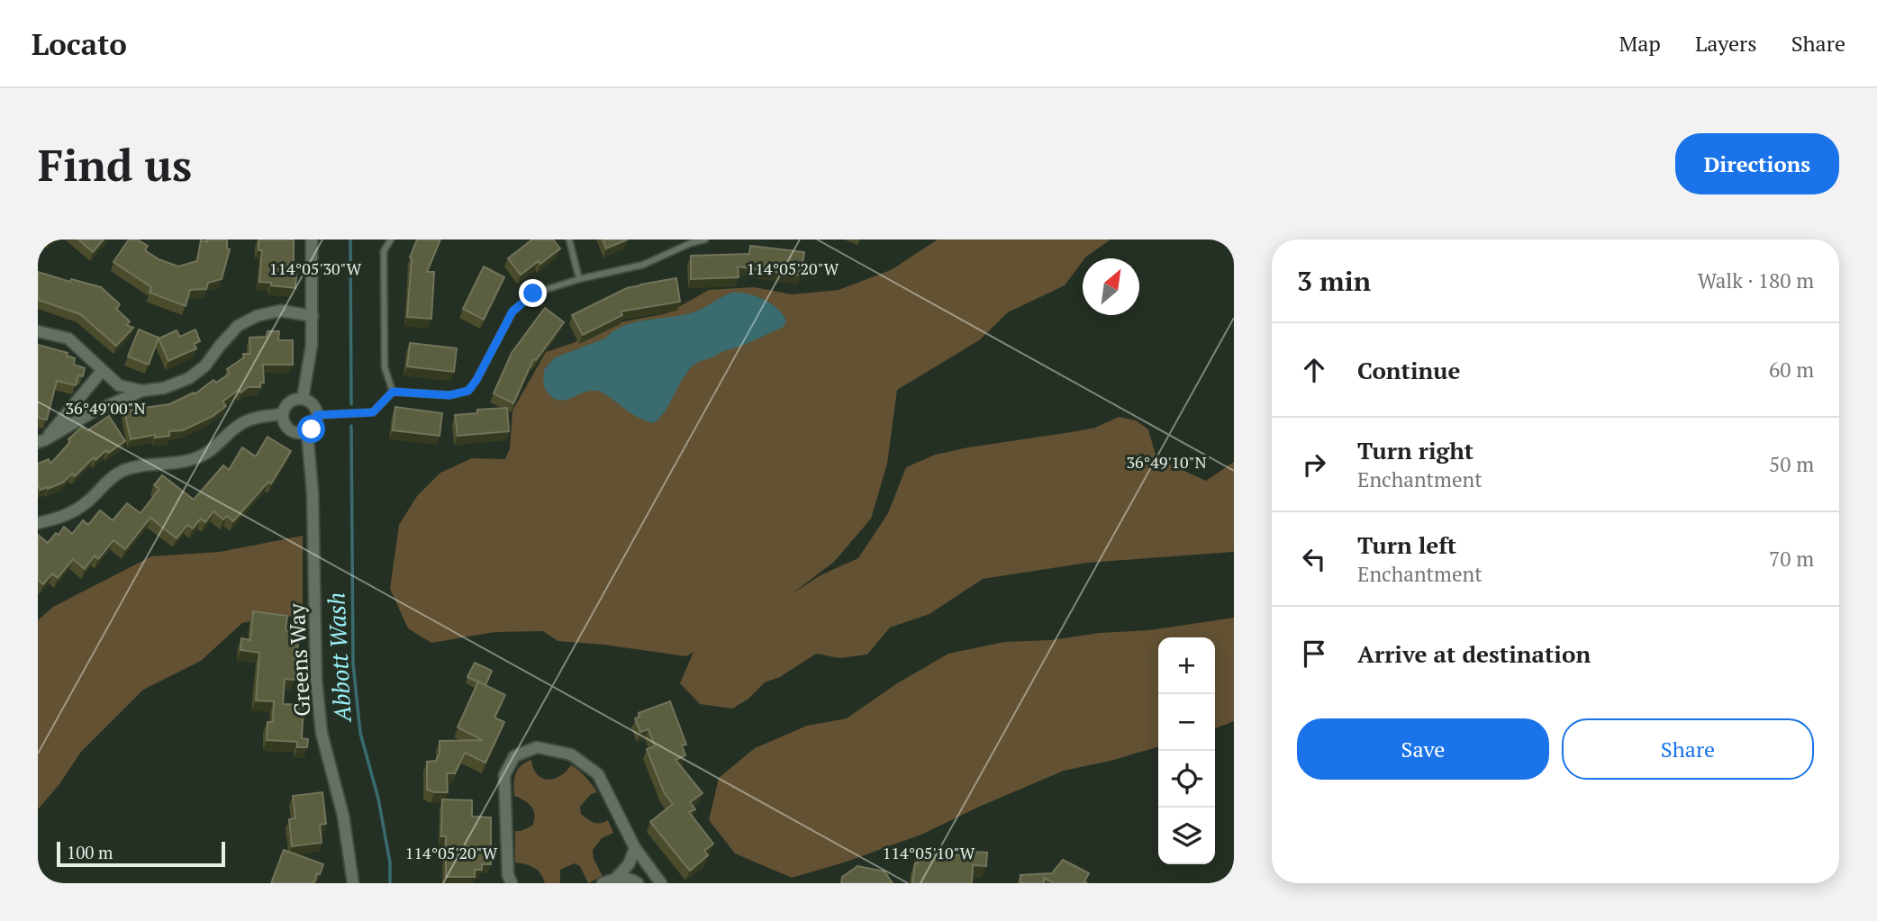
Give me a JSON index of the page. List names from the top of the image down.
{
  "streets": {
    "street": ["Greens Way"]
  },
  "water": ["Abbott Wash"],
  "scale_bar": "100 m",
  "north": "top right",
  "page": {
    "header": "Locato",
    "nav": ["Map", "Layers", "Share"],
    "buttons": [
      "Directions",
      ["Save", "Share"]
    ],
    "title": "Find us",
    "heading": ["3 min", "Walk · 180 m"],
    "list": [
      ["Continue", "60 m"],
      ["Turn right", "Enchantment", "50 m"],
      ["Turn left", "Enchantment", "70 m"],
      "Arrive at destination"
    ],
    "map_buttons": ["+", "−"],
    "scale": "100 m"
  },
  "coordinates": [
    "114°05'30\"W",
    "114°05'20\"W",
    "36°49'00\"N",
    "36°49'10\"N",
    "114°05'10\"W"
  ]
}
